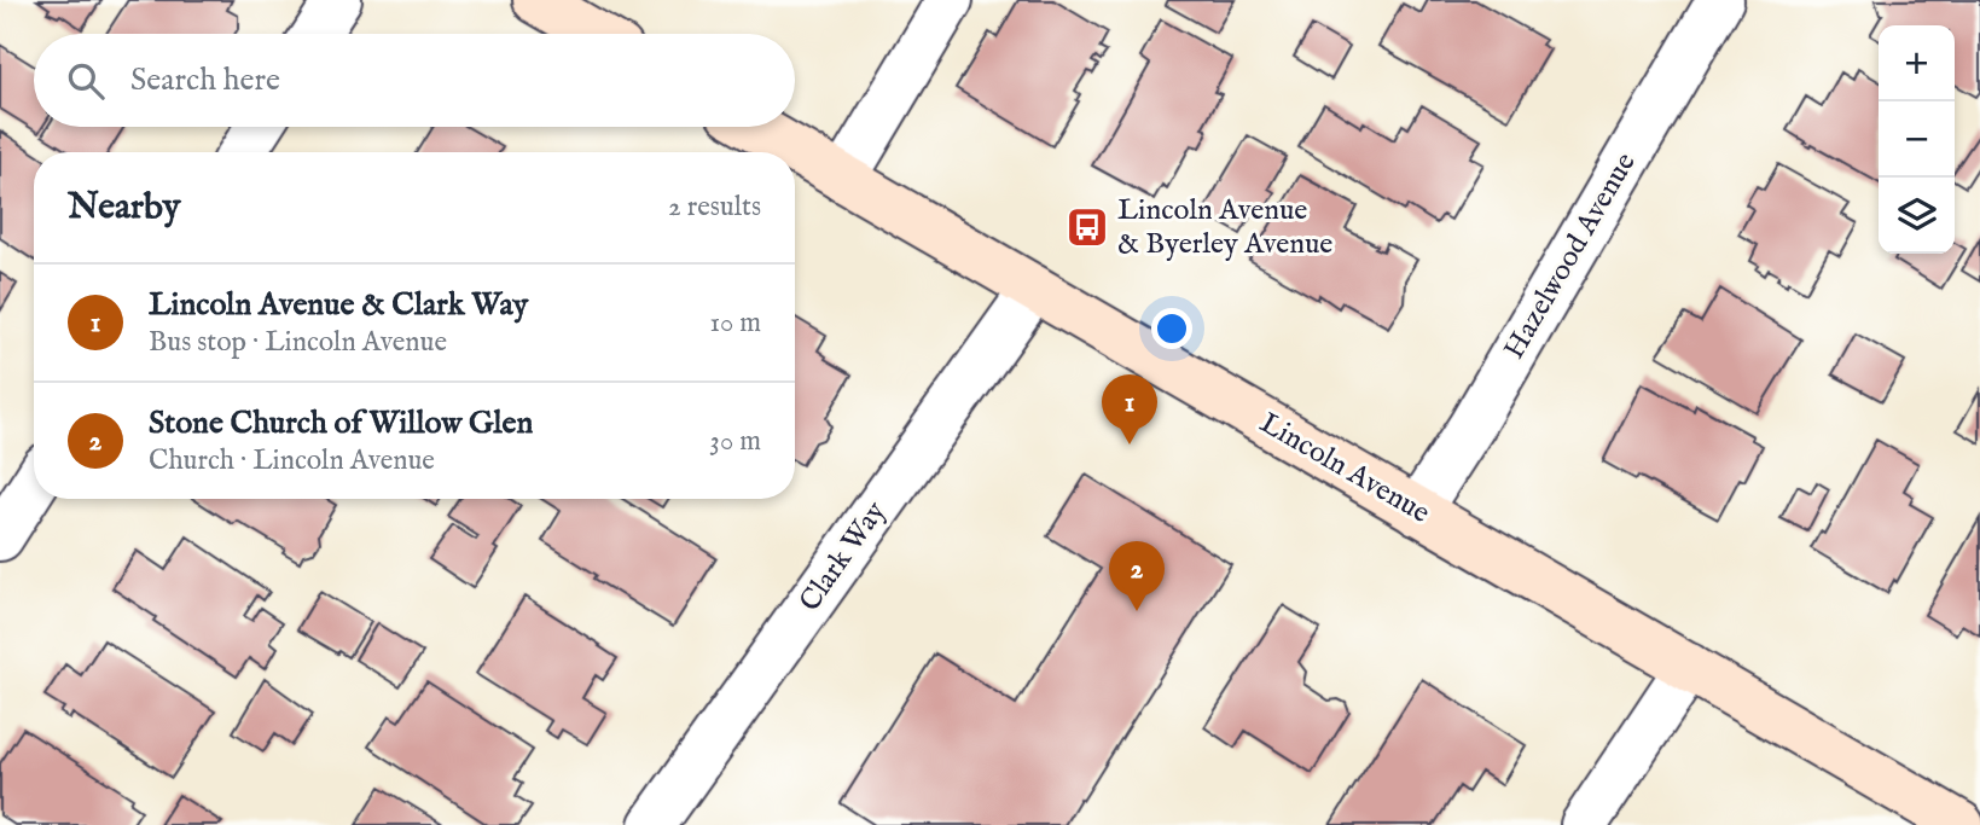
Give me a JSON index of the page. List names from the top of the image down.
{
  "streets": {
    "main road": ["Lincoln Avenue"],
    "street": ["Hazelwood Avenue", "Clark Way"]
  },
  "crossings": [
    ["Hazelwood Avenue", "Lincoln Avenue"],
    ["Lincoln Avenue", "Clark Way"]
  ],
  "places": {
    "bus stop": ["Lincoln Avenue & Byerley Avenue"]
  },
  "page": {
    "map_buttons": ["+", "−"],
    "search": "Search here",
    "heading": ["Nearby", "2 results"],
    "list": [
      {
        "mark": "1",
        "name": "Lincoln Avenue & Clark Way",
        "note": "Bus stop · Lincoln Avenue",
        "value": "10 m"
      },
      {
        "mark": "2",
        "name": "Stone Church of Willow Glen",
        "note": "Church · Lincoln Avenue",
        "value": "30 m"
      }
    ],
    "pins": ["1", "2"]
  }
}
